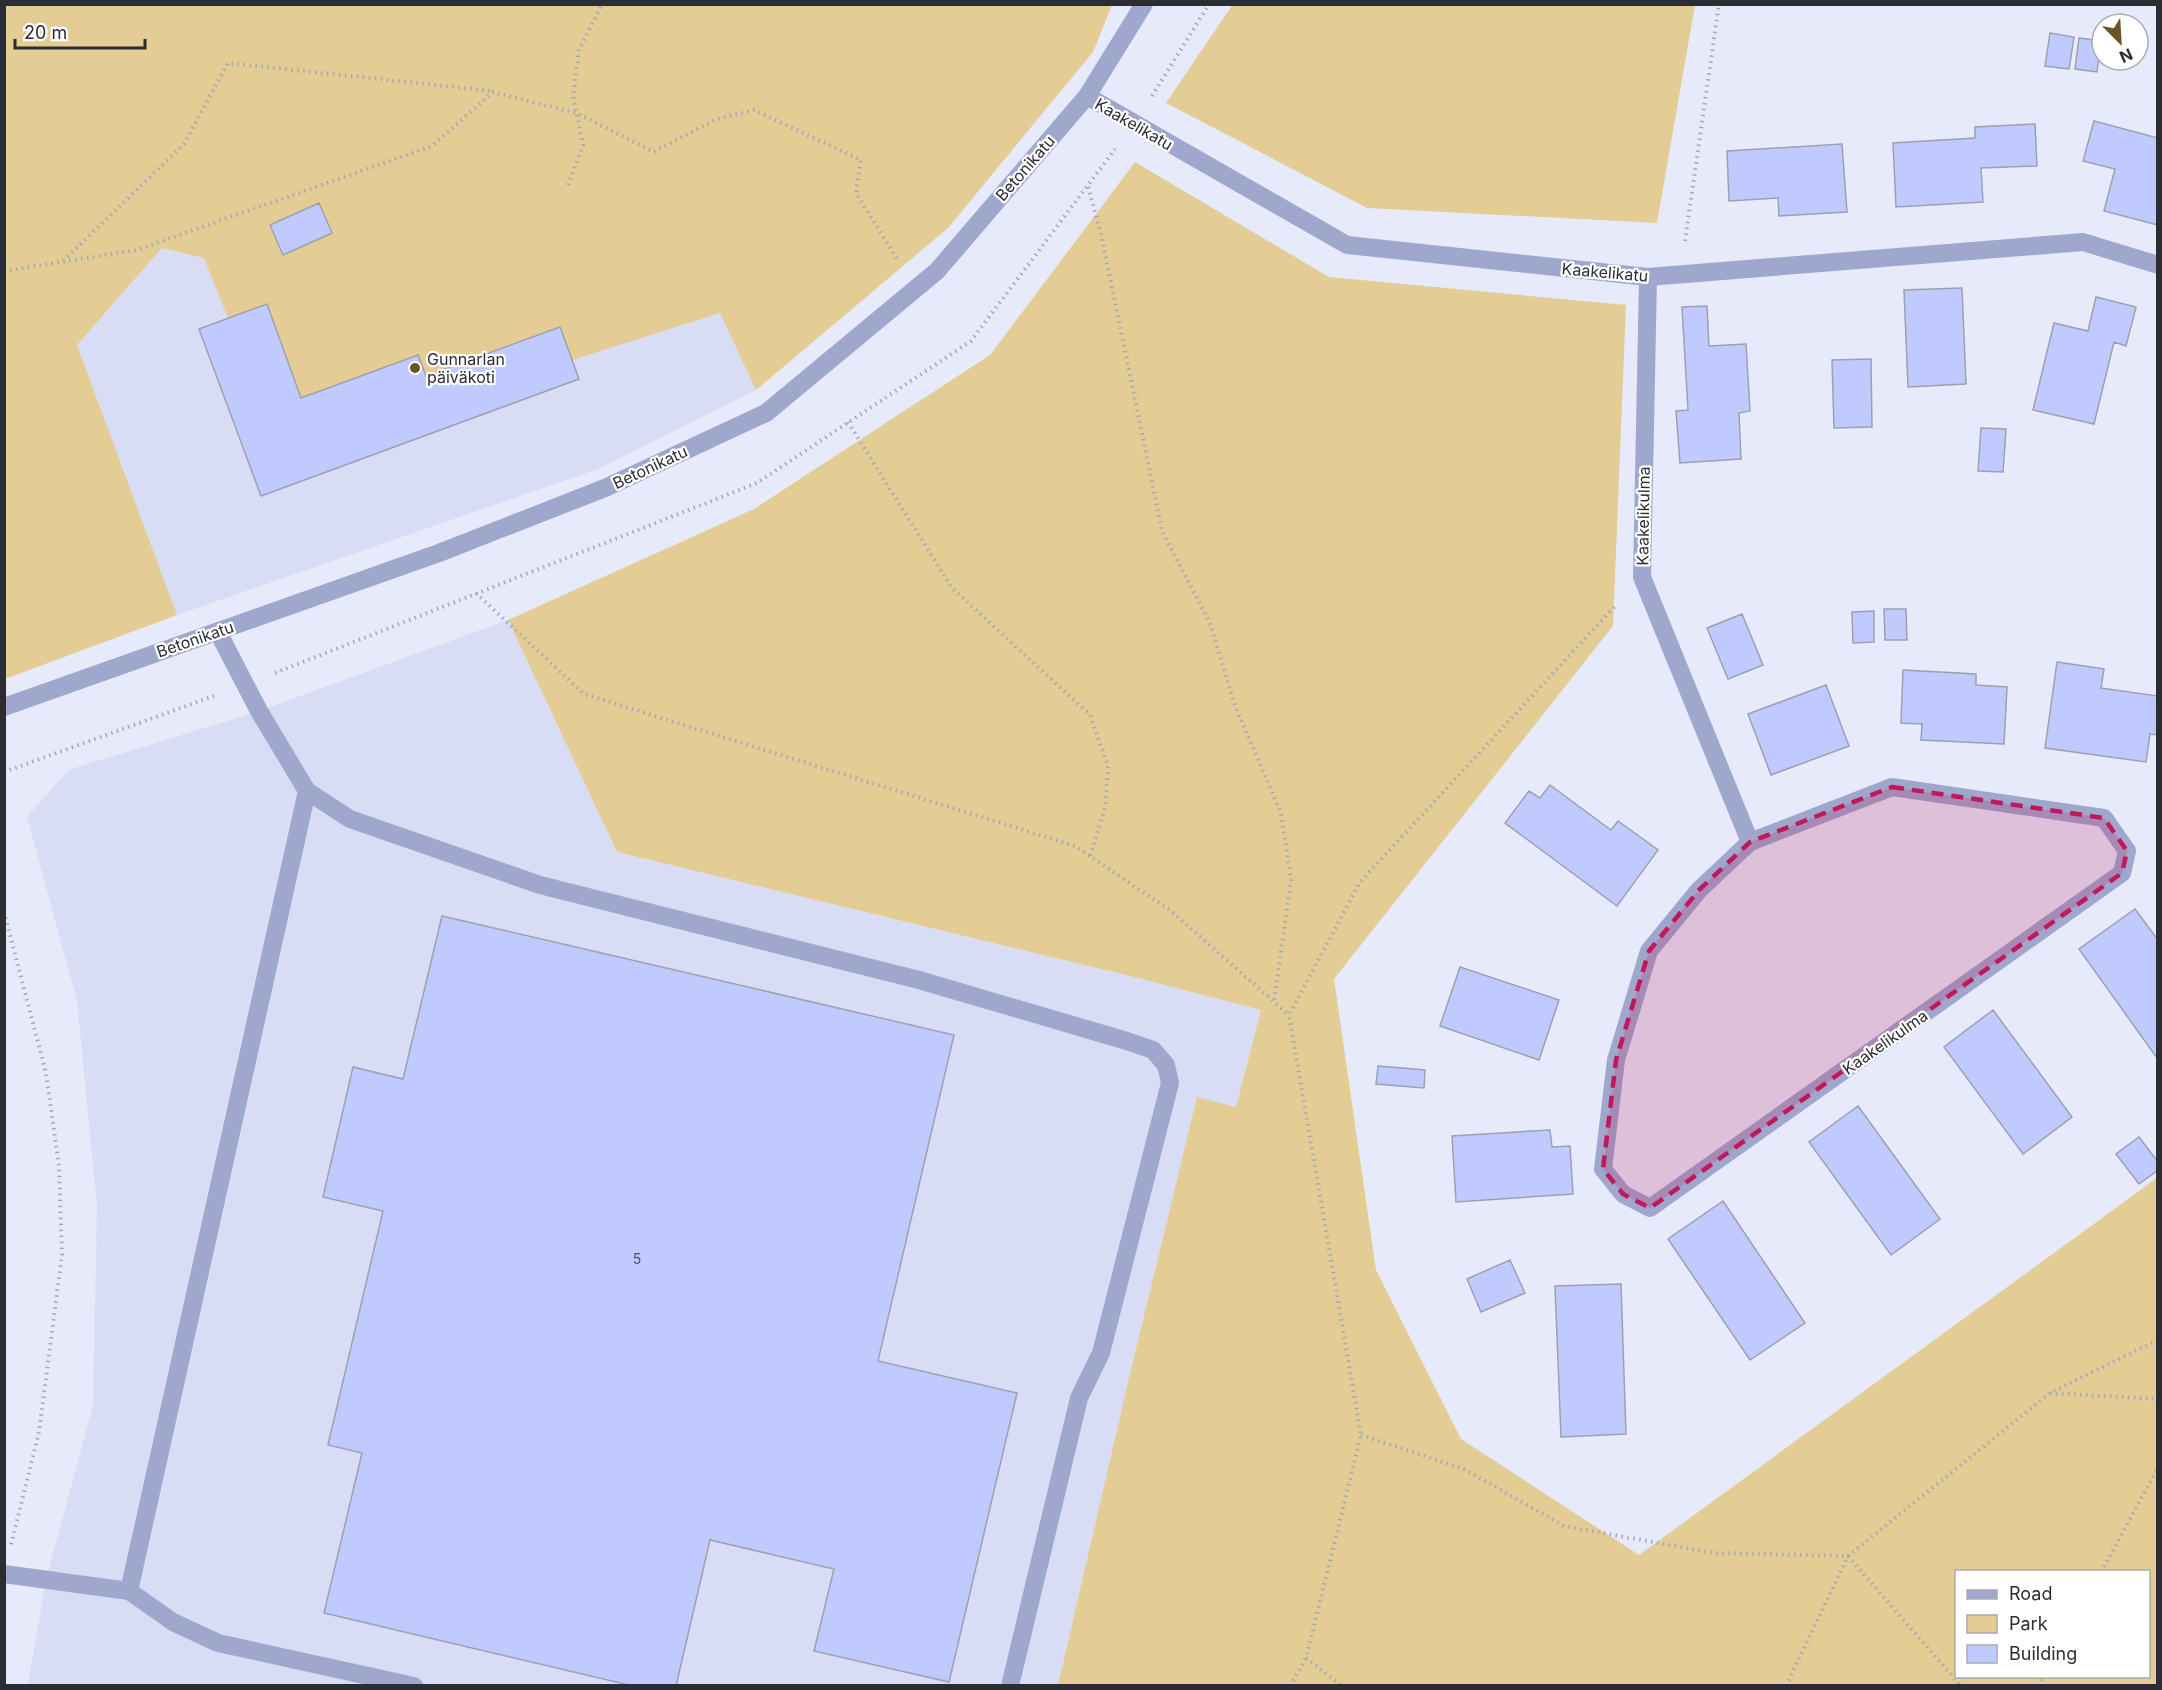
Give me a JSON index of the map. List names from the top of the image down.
{
  "streets": {
    "street": ["Kaakelikatu", "Betonikatu", "Kaakelikulma"]
  },
  "crossings": [
    ["Kaakelikatu", "Betonikatu"],
    ["Kaakelikatu", "Kaakelikulma"]
  ],
  "places": ["Gunnarlan päiväkoti"],
  "house_numbers": ["5"],
  "legend": ["Road", "Park", "Building"],
  "scale_bar": "20 m",
  "north": "bottom right"
}
